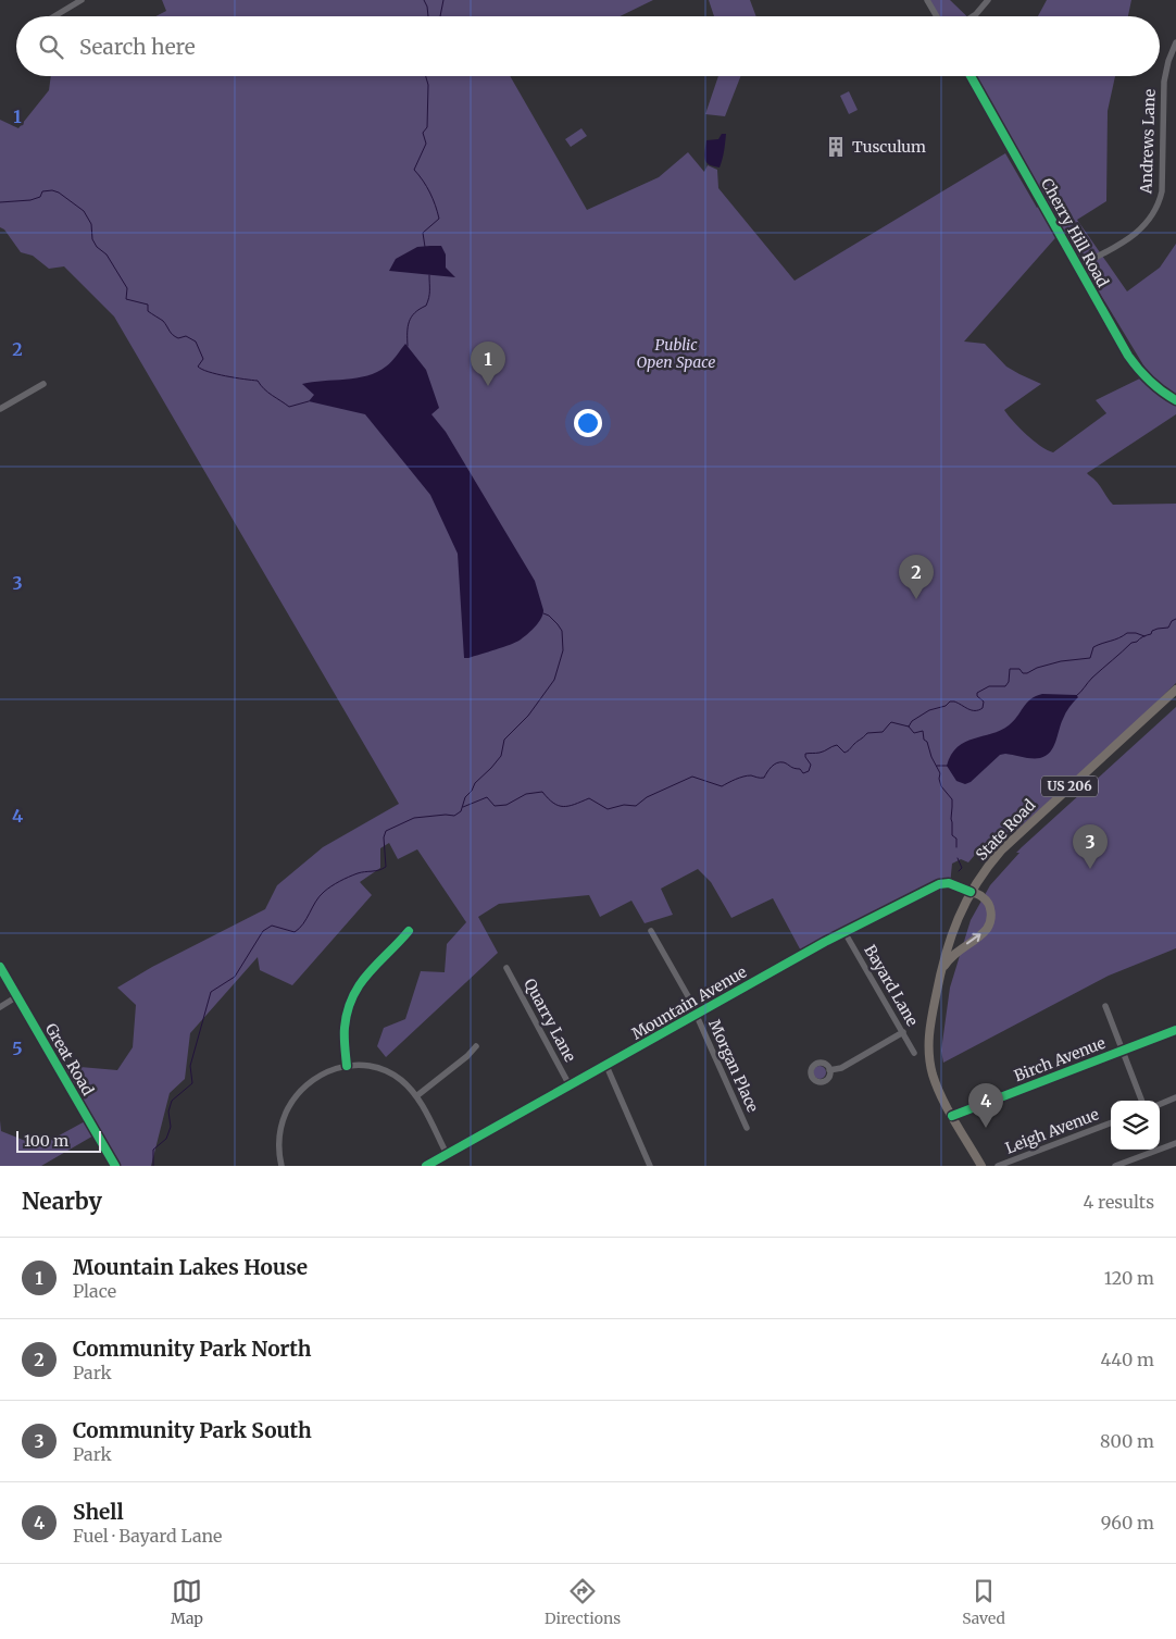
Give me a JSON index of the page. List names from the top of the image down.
{
  "streets": {
    "highway": ["US 206", "State Road"],
    "street": [
      "Andrews Lane",
      "Cherry Hill Road",
      "Bayard Lane",
      "Mountain Avenue",
      "Quarry Lane",
      "Great Road",
      "Birch Avenue",
      "Morgan Place",
      "Leigh Avenue"
    ]
  },
  "crossings": [
    ["Andrews Lane", "Cherry Hill Road"],
    ["US 206", "State Road"],
    ["US 206", "Birch Avenue"],
    ["State Road", "Mountain Avenue"],
    ["State Road", "Birch Avenue"],
    ["Bayard Lane", "Mountain Avenue"],
    ["Mountain Avenue", "Quarry Lane"],
    ["Mountain Avenue", "Morgan Place"]
  ],
  "parks": ["Public Open Space"],
  "places": {
    "building": ["Tusculum"]
  },
  "scale_bar": "100 m",
  "page": {
    "search": "Search here",
    "pins": [
      "1",
      "2",
      "3",
      "4"
    ],
    "scale": "100 m",
    "heading": ["Nearby", "4 results"],
    "list": [
      {
        "mark": "1",
        "name": "Mountain Lakes House",
        "note": "Place",
        "value": "120 m"
      },
      {
        "mark": "2",
        "name": "Community Park North",
        "note": "Park",
        "value": "440 m"
      },
      {
        "mark": "3",
        "name": "Community Park South",
        "note": "Park",
        "value": "800 m"
      },
      {
        "mark": "4",
        "name": "Shell",
        "note": "Fuel · Bayard Lane",
        "value": "960 m"
      }
    ],
    "nav": ["Map", "Directions", "Saved"]
  },
  "grid": {
    "rows": [
      "1",
      "2",
      "3",
      "4",
      "5"
    ]
  }
}
